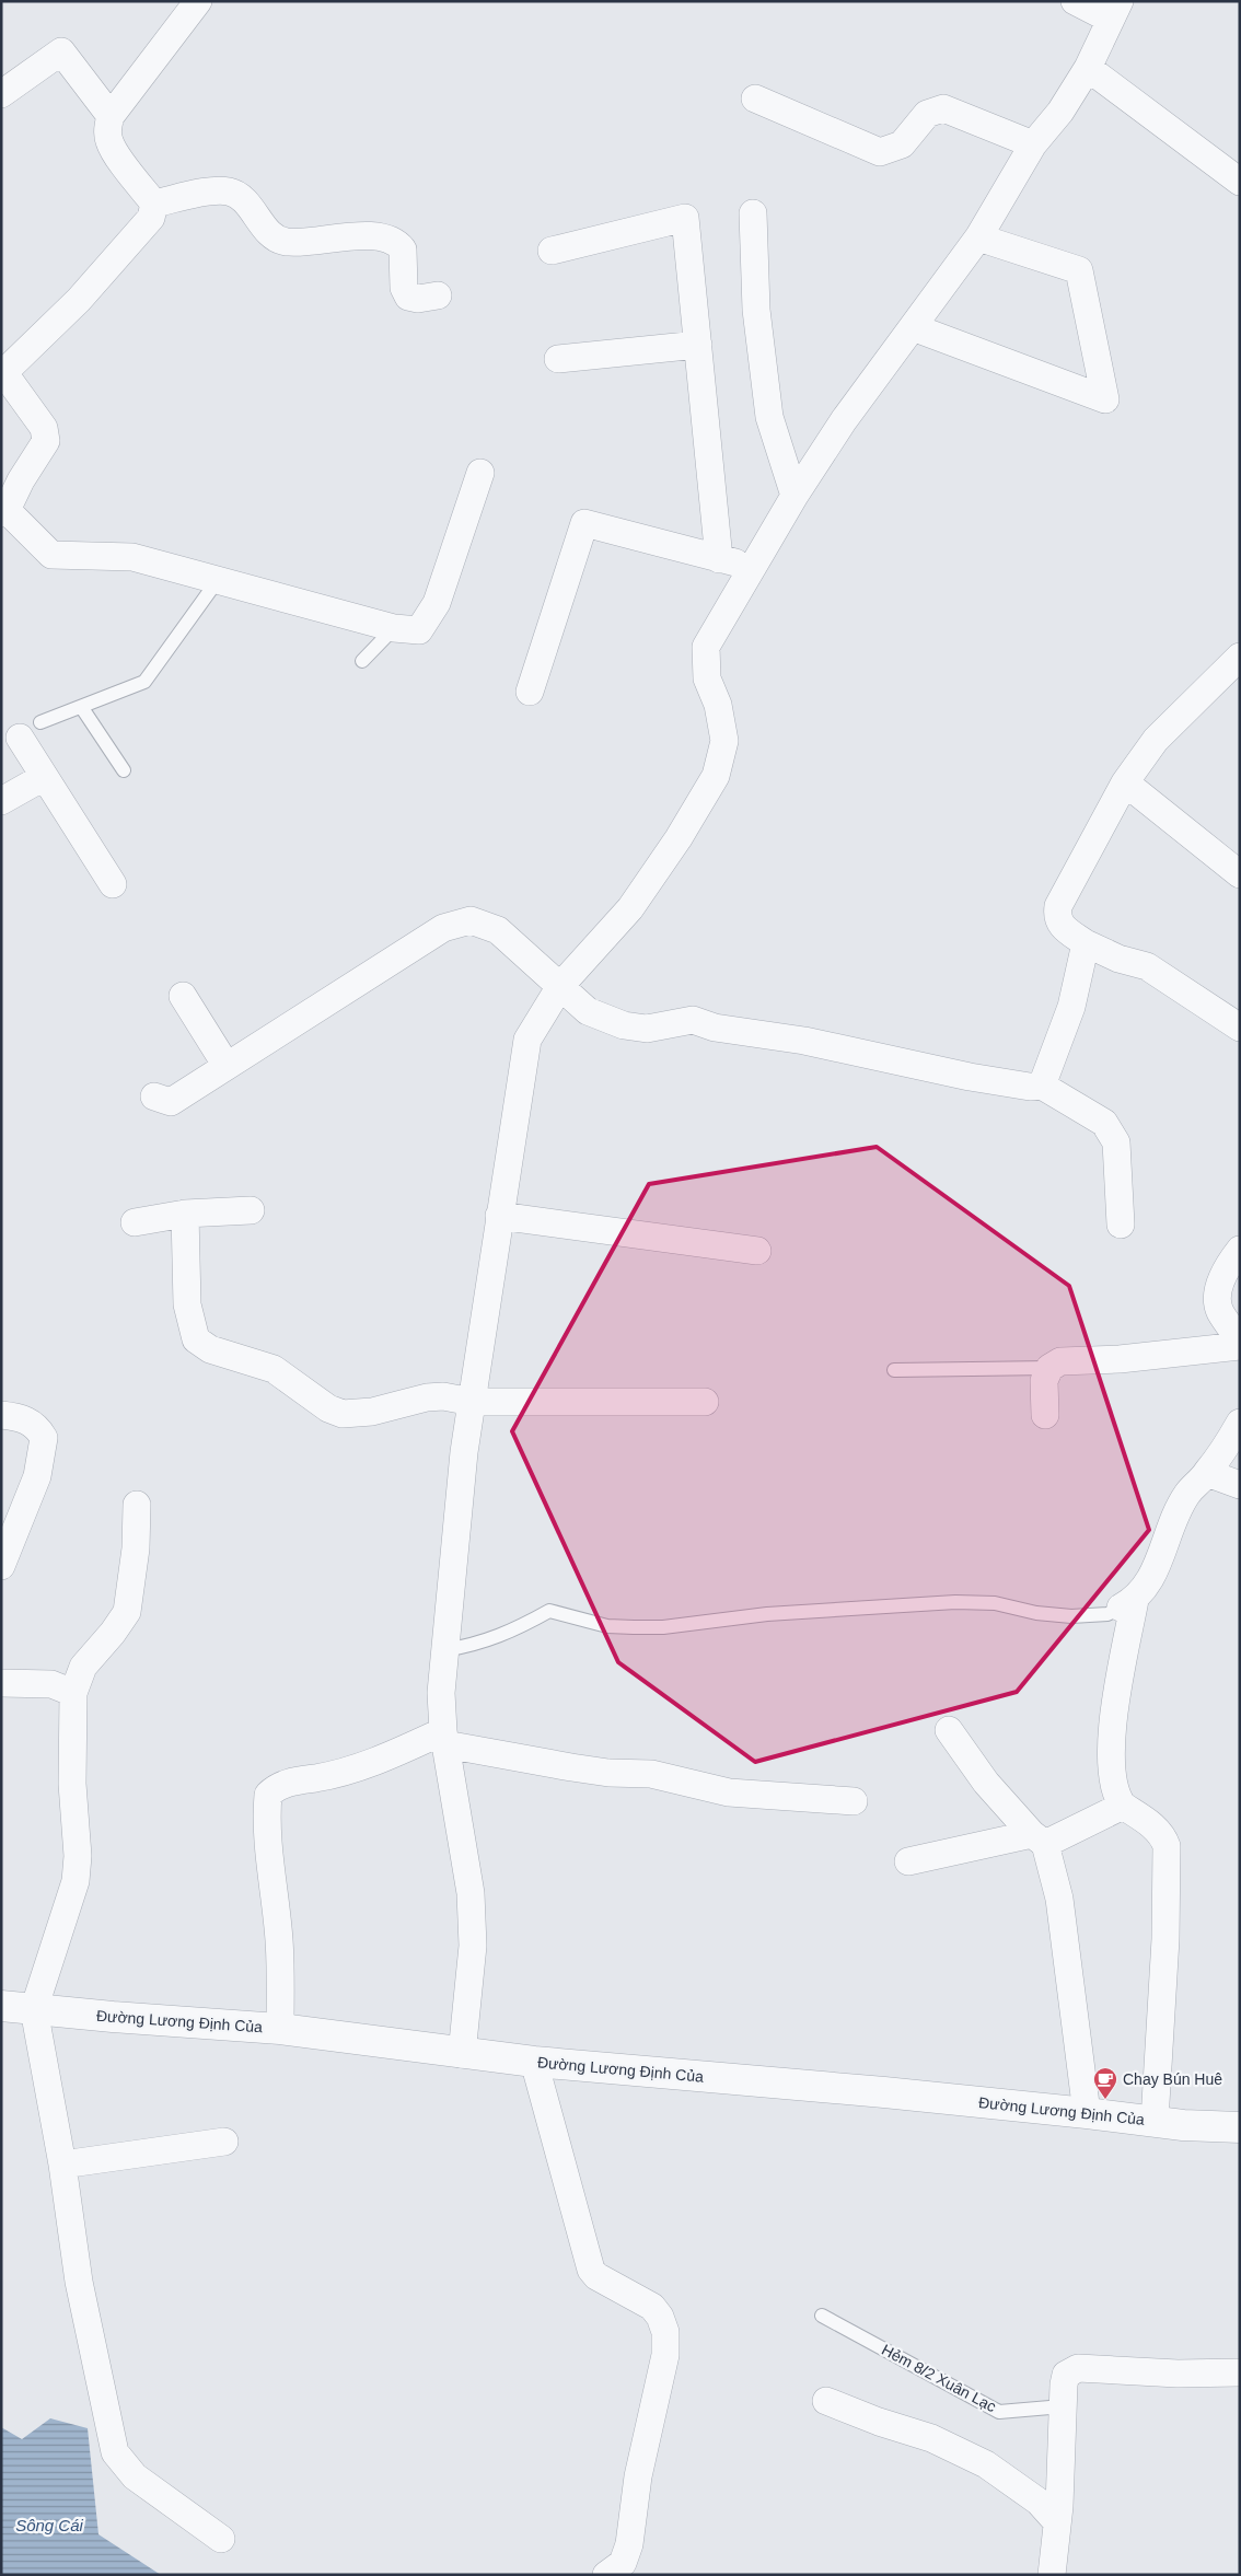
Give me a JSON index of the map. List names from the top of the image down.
{
  "streets": {
    "street": ["Đường Lương Định Của"],
    "lane": ["Hẻm 8/2 Xuân Lạc"]
  },
  "water": ["Sông Cái"],
  "places": {
    "cafe": ["Chay Bún Huê"]
  }
}
